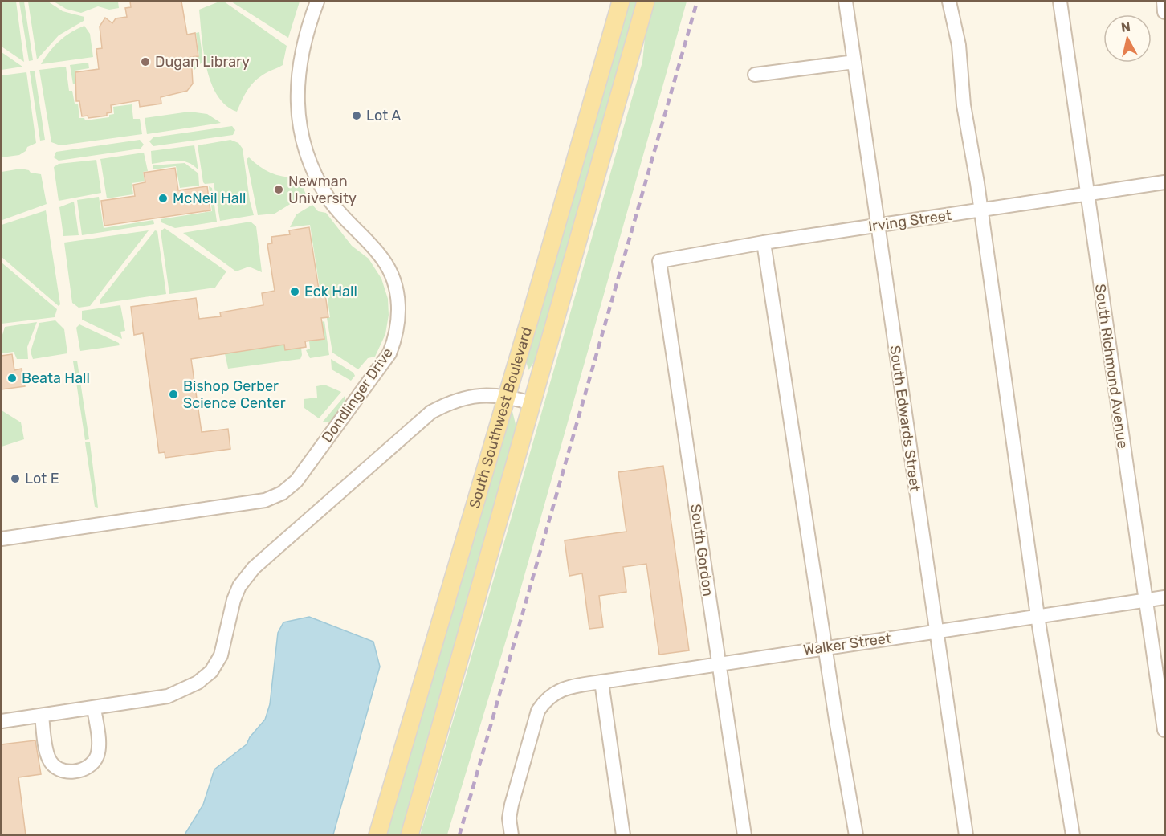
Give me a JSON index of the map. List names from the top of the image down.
{
  "streets": {
    "main road": ["South Southwest Boulevard"],
    "street": [
      "Irving Street",
      "South Richmond Avenue",
      "Dondlinger Drive",
      "South Edwards Street",
      "South Gordon",
      "Walker Street"
    ]
  },
  "crossings": [
    ["Irving Street", "South Richmond Avenue"],
    ["Irving Street", "South Edwards Street"],
    ["Irving Street", "South Gordon"],
    ["South Richmond Avenue", "Walker Street"],
    ["South Edwards Street", "Walker Street"],
    ["South Gordon", "Walker Street"]
  ],
  "places": [
    "Dugan Library",
    "Lot A",
    "Newman University",
    "McNeil Hall",
    "Eck Hall",
    "Beata Hall",
    "Bishop Gerber Science Center",
    "Lot E"
  ],
  "north": "top"
}
